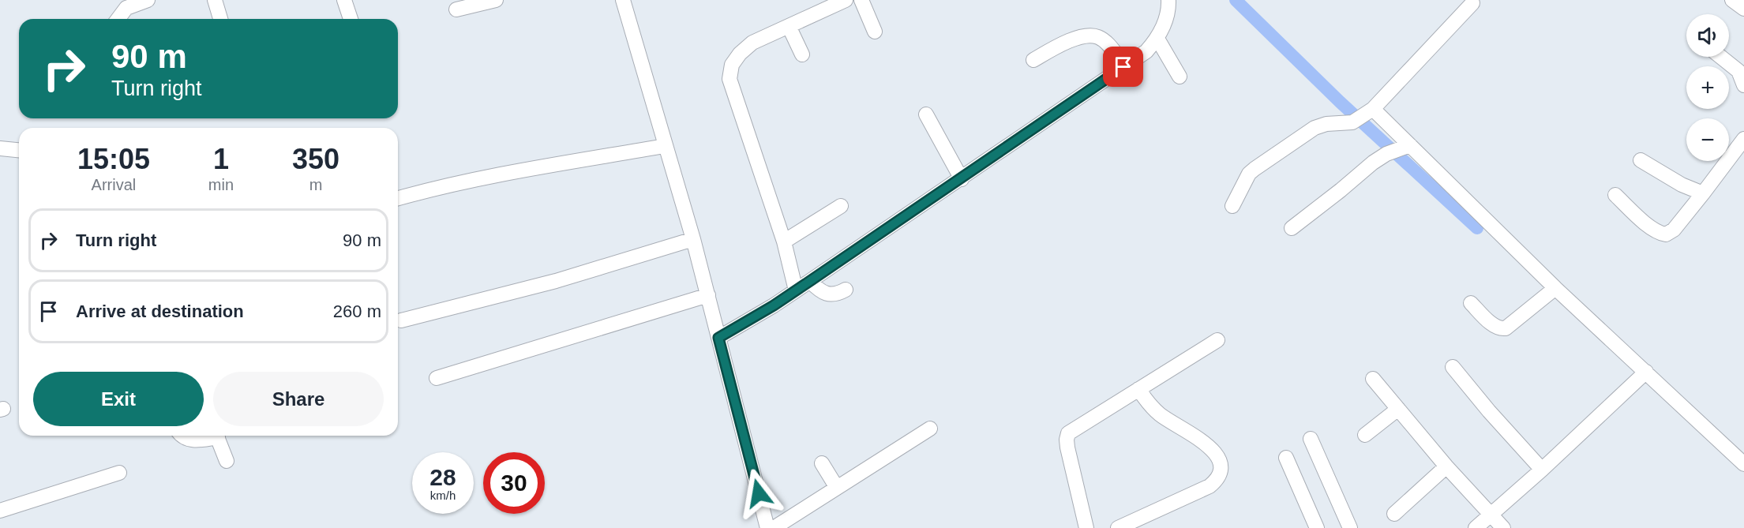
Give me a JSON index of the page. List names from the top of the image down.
{
  "page": {
    "map_buttons": ["+", "−"],
    "turn": ["90 m", "Turn right"],
    "eta": [
      "15:05",
      "Arrival",
      "1",
      "min",
      "350",
      "m"
    ],
    "list": [
      {
        "name": "Turn right",
        "value": "90 m"
      },
      {
        "name": "Arrive at destination",
        "value": "260 m"
      }
    ],
    "buttons": ["Exit", "Share"],
    "speed": "28 km/h",
    "limit": "30"
  }
}
